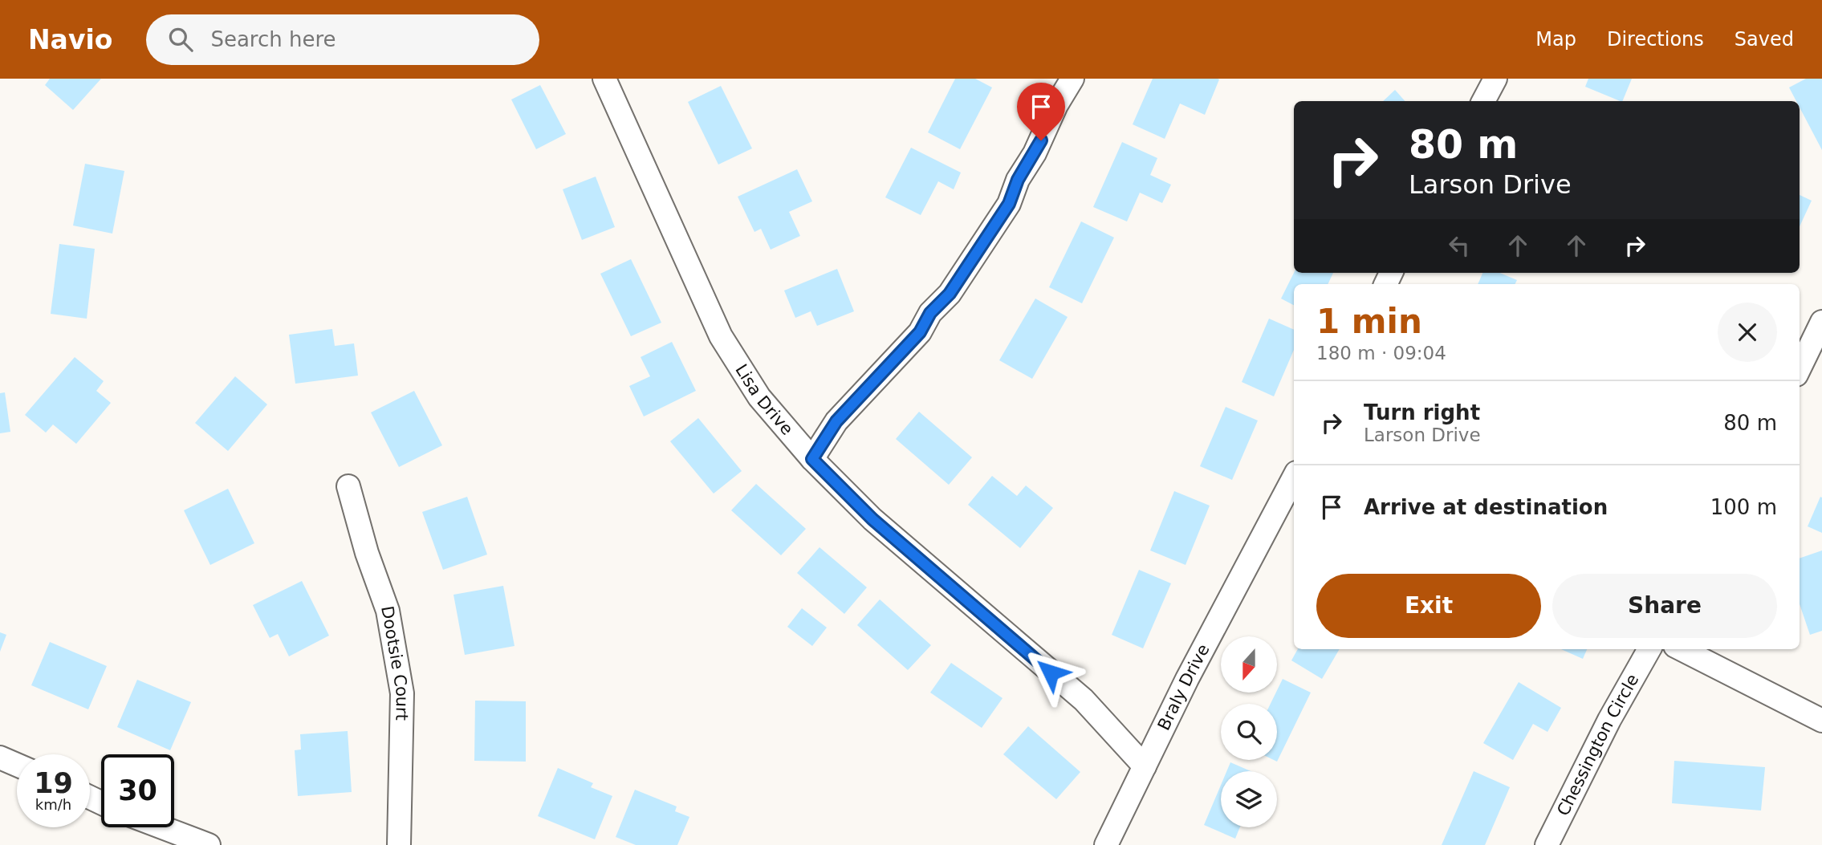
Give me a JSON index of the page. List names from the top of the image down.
{
  "streets": {
    "street": [
      "Lisa Drive",
      "Dootsie Court",
      "Braly Drive",
      "Chessington Circle"
    ]
  },
  "crossings": [
    ["Lisa Drive", "Braly Drive"]
  ],
  "north": "bottom",
  "page": {
    "header": "Navio",
    "search": "Search here",
    "nav": ["Map", "Directions", "Saved"],
    "turn": ["80 m", "Larson Drive"],
    "heading": ["1 min", "180 m · 09:04"],
    "list": [
      {
        "name": "Turn right",
        "note": "Larson Drive",
        "value": "80 m"
      },
      {
        "name": "Arrive at destination",
        "value": "100 m"
      }
    ],
    "buttons": ["Exit", "Share"],
    "speed": "19 km/h",
    "limit": "30"
  }
}
